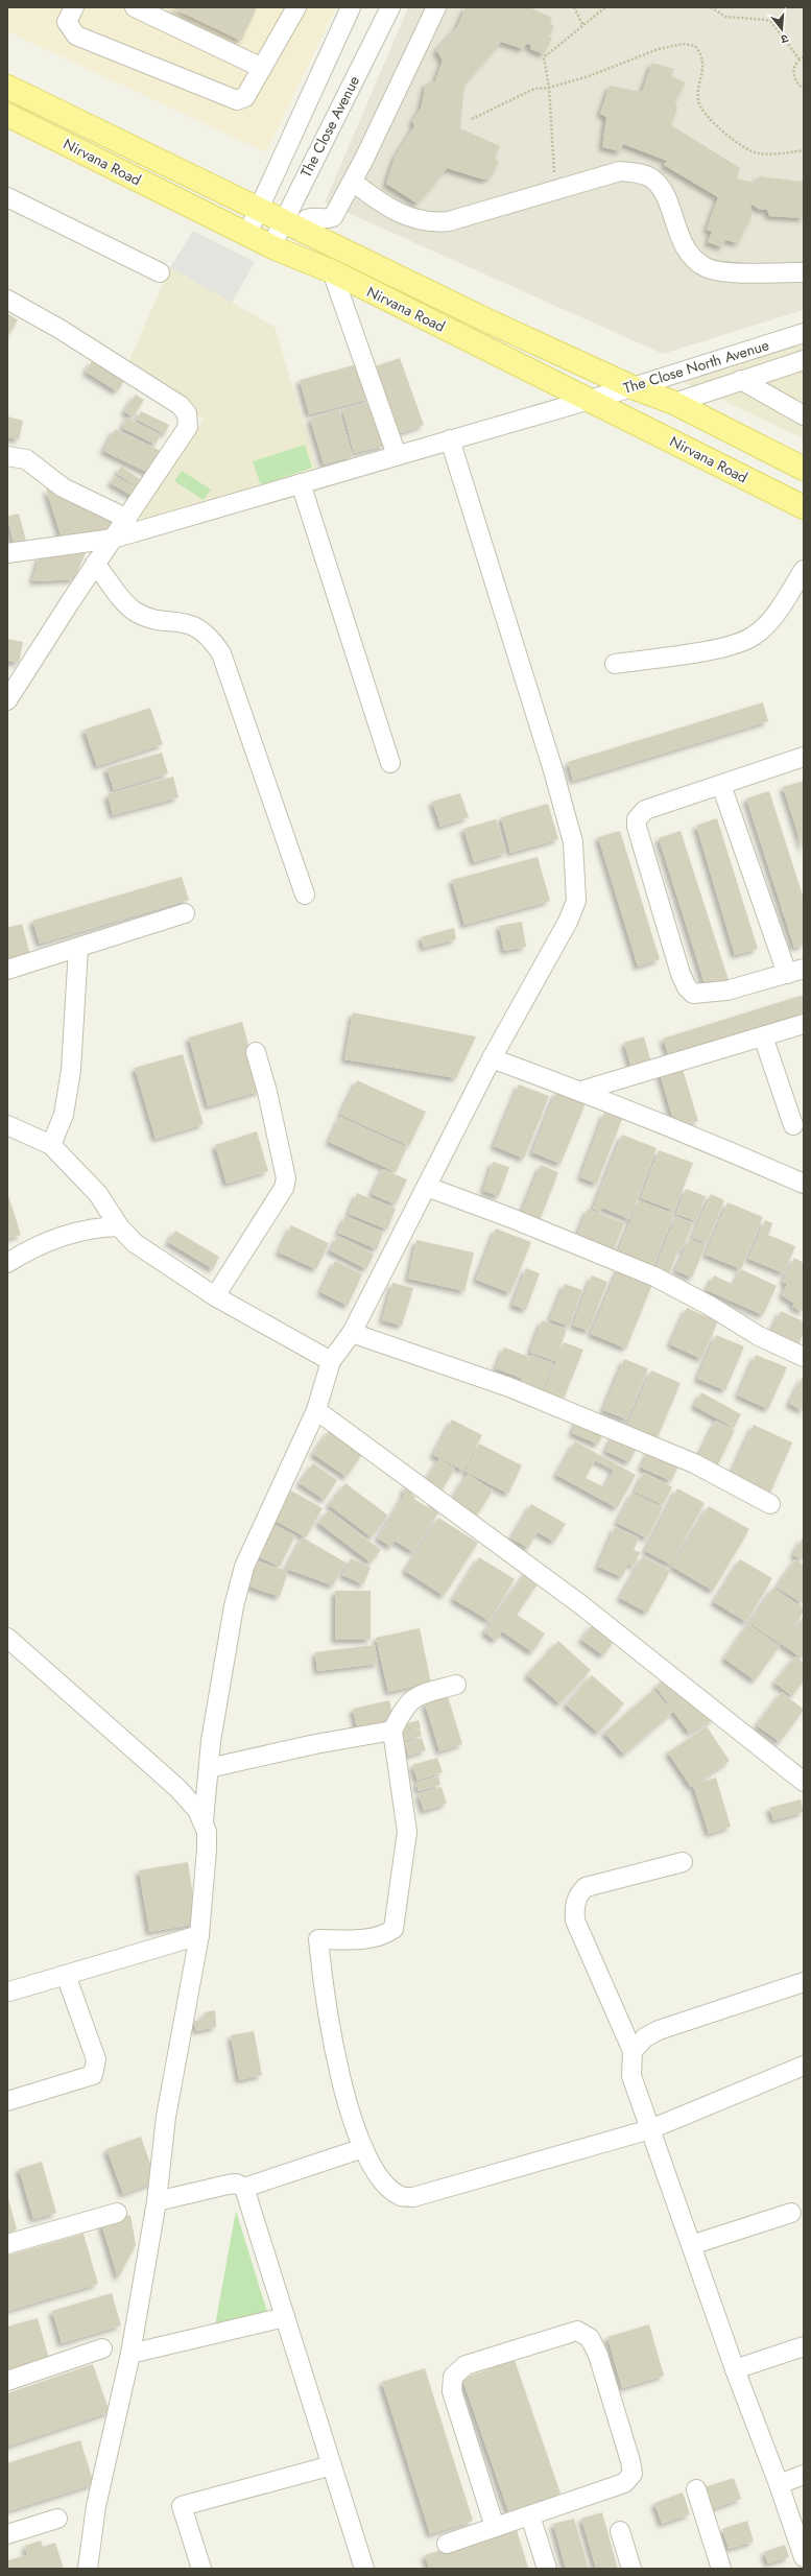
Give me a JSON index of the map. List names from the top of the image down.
{
  "streets": {
    "main road": ["Nirvana Road"],
    "street": ["The Close Avenue", "The Close North Avenue"]
  },
  "crossings": [
    ["The Close Avenue", "Nirvana Road"],
    ["Nirvana Road", "The Close North Avenue"]
  ],
  "north": "bottom"
}
